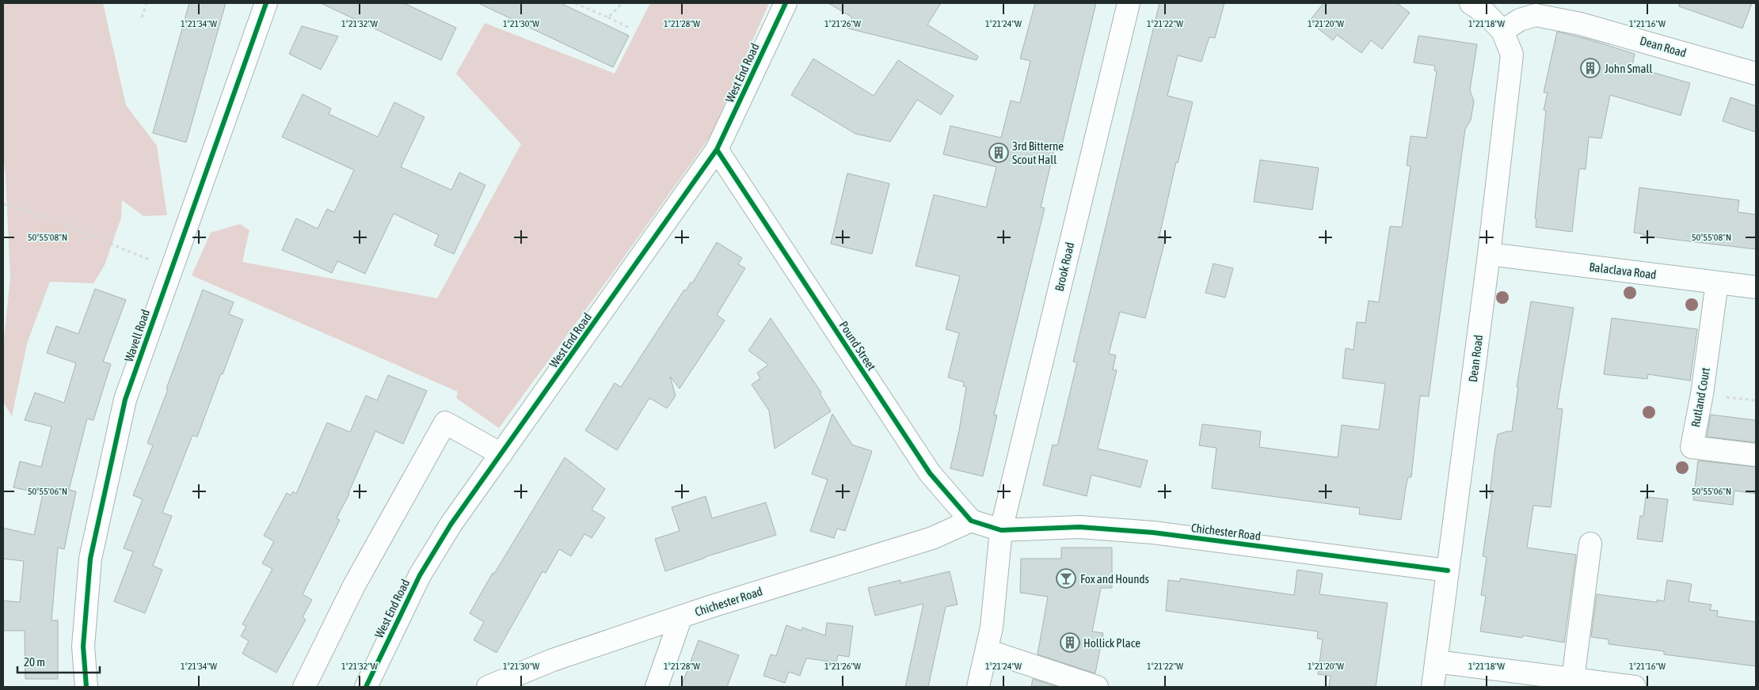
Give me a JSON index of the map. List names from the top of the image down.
{
  "streets": {
    "street": [
      "Dean Road",
      "West End Road",
      "Brook Road",
      "Balaclava Road",
      "Wavell Road",
      "Pound Street",
      "Rutland Court",
      "Chichester Road"
    ]
  },
  "crossings": [
    ["Dean Road", "Balaclava Road"],
    ["Dean Road", "Chichester Road"],
    ["West End Road", "Pound Street"],
    ["Brook Road", "Chichester Road"],
    ["Balaclava Road", "Rutland Court"],
    ["Pound Street", "Chichester Road"]
  ],
  "places": {
    "building": ["John Small", "3rd Bitterne Scout Hall", "Hollick Place"],
    "bar": ["Fox and Hounds"]
  },
  "scale_bar": "20 m",
  "coordinates": [
    "1°21'34\"W",
    "1°21'32\"W",
    "1°21'30\"W",
    "1°21'28\"W",
    "1°21'26\"W",
    "1°21'24\"W",
    "1°21'22\"W",
    "1°21'20\"W",
    "1°21'18\"W",
    "1°21'16\"W",
    "50°55'08\"N",
    "50°55'06\"N"
  ]
}
